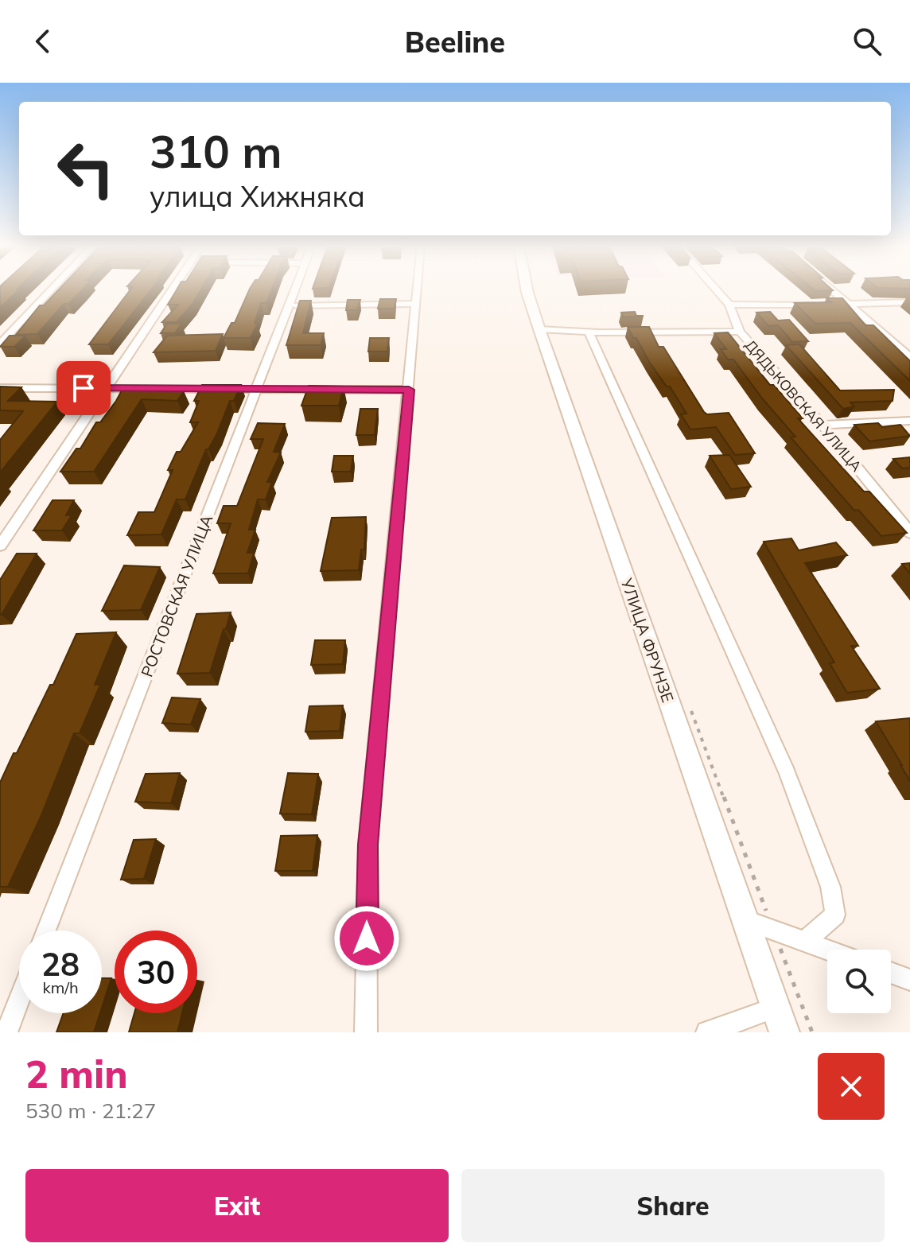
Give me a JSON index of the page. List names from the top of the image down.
{
  "streets": {
    "main road": ["УЛИЦА ФРУНЗЕ"],
    "street": ["ДЯДЬКОВСКАЯ УЛИЦА", "РОСТОВСКАЯ УЛИЦА"]
  },
  "page": {
    "header": "Beeline",
    "turn": ["310 m", "улица Хижняка"],
    "speed": "28 km/h",
    "limit": "30",
    "heading": ["2 min", "530 m · 21:27"],
    "buttons": ["Exit", "Share"]
  }
}
